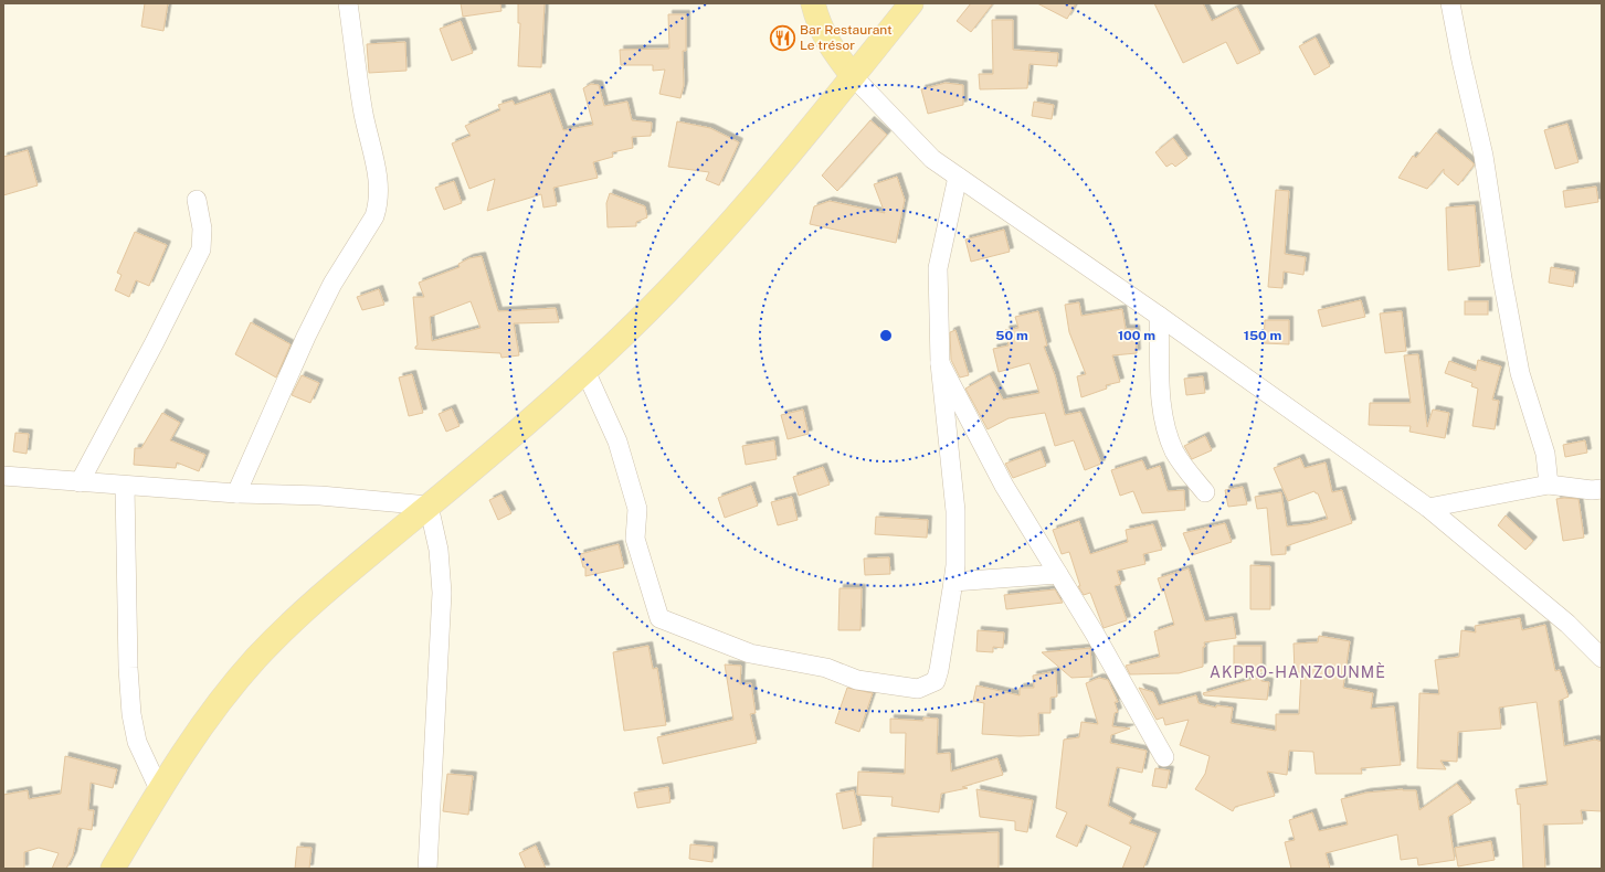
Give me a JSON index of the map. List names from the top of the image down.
{
  "districts": ["AKPRO-HANZOUNMÈ"],
  "places": {
    "restaurant": ["Bar Restaurant Le trésor"]
  },
  "rings": ["50 m", "100 m", "150 m"]
}
